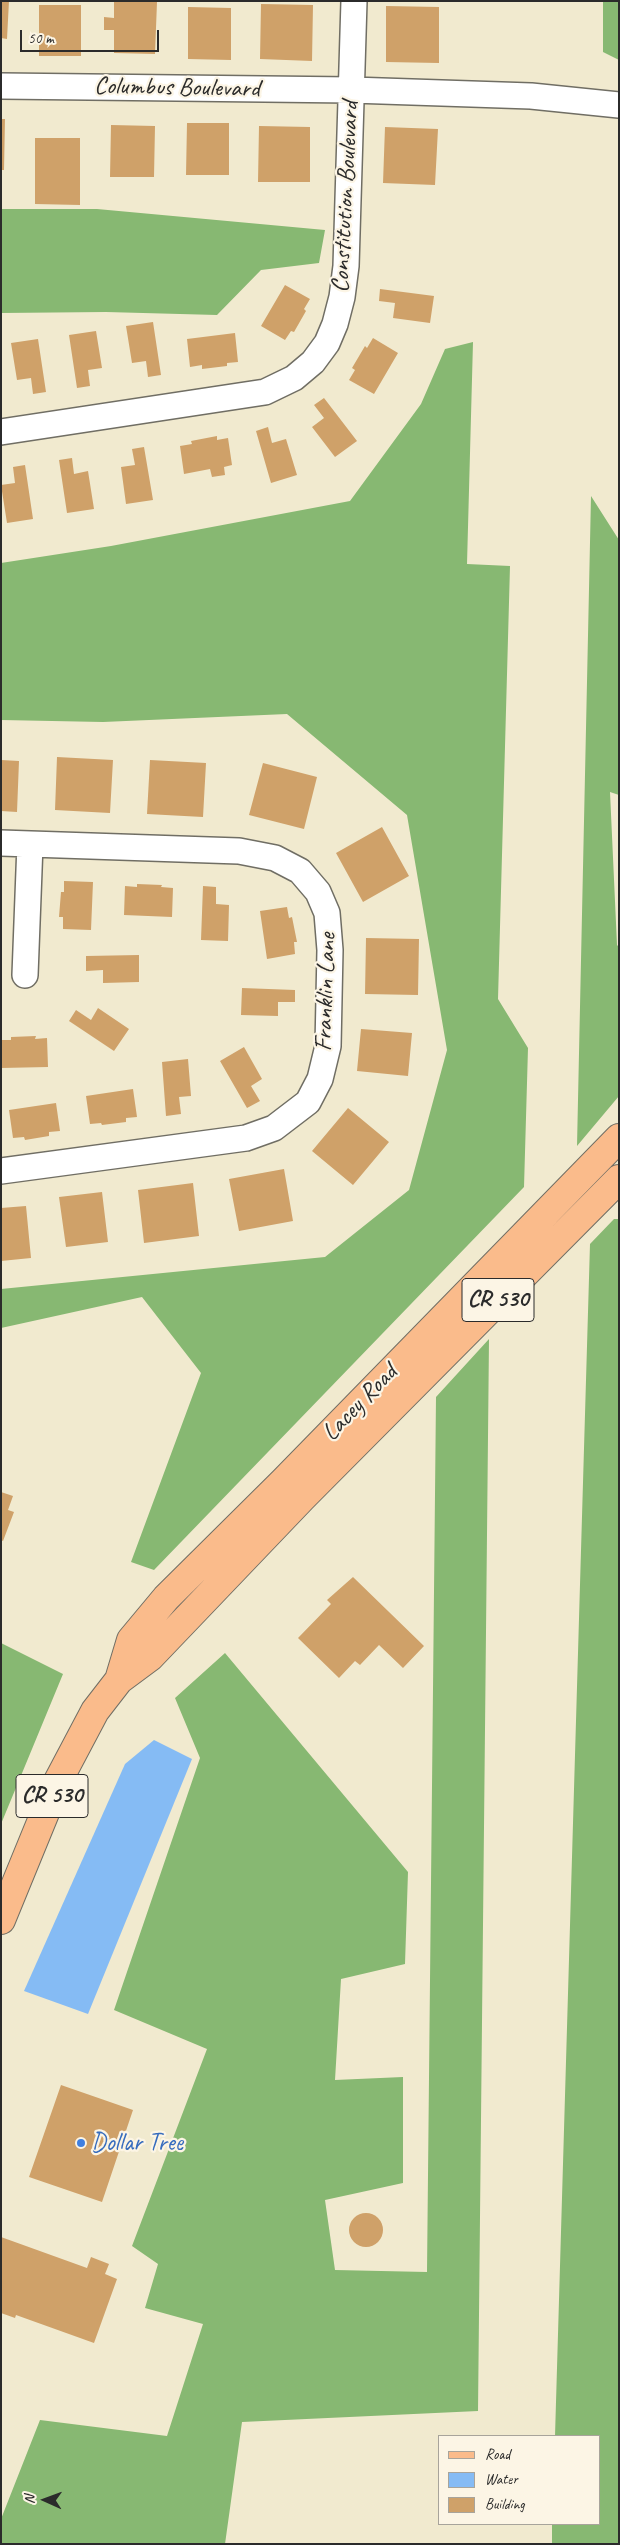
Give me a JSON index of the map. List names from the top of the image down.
{
  "streets": {
    "main road": ["CR 530", "Lacey Road"],
    "street": ["Columbus Boulevard", "Constitution Boulevard", "Franklin Lane"]
  },
  "crossings": [
    ["Columbus Boulevard", "Constitution Boulevard"]
  ],
  "places": ["Dollar Tree"],
  "legend": ["Road", "Water", "Building"],
  "scale_bar": "50 m",
  "north": "left"
}
